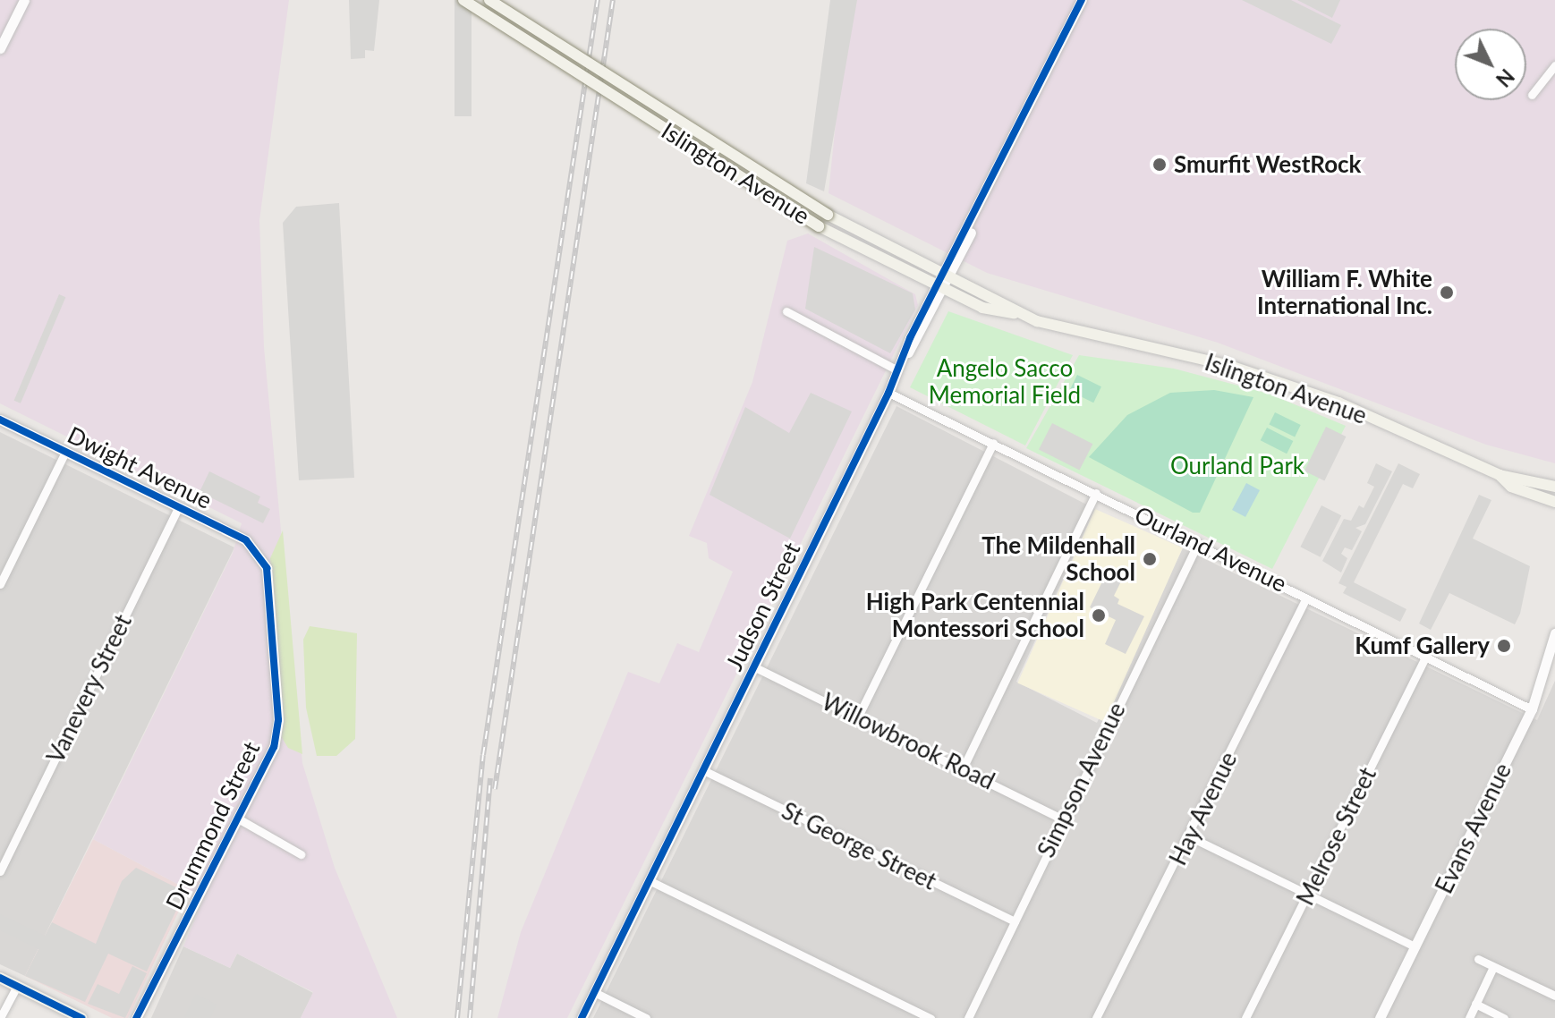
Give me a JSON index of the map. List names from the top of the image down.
{
  "streets": {
    "main road": ["Islington Avenue"],
    "street": [
      "Dwight Avenue",
      "Ourland Avenue",
      "Judson Street",
      "Vanevery Street",
      "Willowbrook Road",
      "Simpson Avenue",
      "Hay Avenue",
      "Drummond Street",
      "Evans Avenue",
      "Melrose Street",
      "St George Street"
    ]
  },
  "crossings": [
    ["Islington Avenue", "Judson Street"],
    ["Dwight Avenue", "Vanevery Street"],
    ["Dwight Avenue", "Drummond Street"],
    ["Ourland Avenue", "Judson Street"],
    ["Ourland Avenue", "Simpson Avenue"],
    ["Ourland Avenue", "Hay Avenue"],
    ["Ourland Avenue", "Evans Avenue"],
    ["Ourland Avenue", "Melrose Street"],
    ["Judson Street", "Willowbrook Road"],
    ["Judson Street", "St George Street"],
    ["Willowbrook Road", "Simpson Avenue"],
    ["Simpson Avenue", "St George Street"]
  ],
  "parks": ["Angelo Sacco Memorial Field", "Ourland Park"],
  "places": [
    "Smurfit WestRock",
    "William F. White International Inc.",
    "The Mildenhall School",
    "High Park Centennial Montessori School",
    "Kumf Gallery"
  ],
  "north": "bottom right"
}
